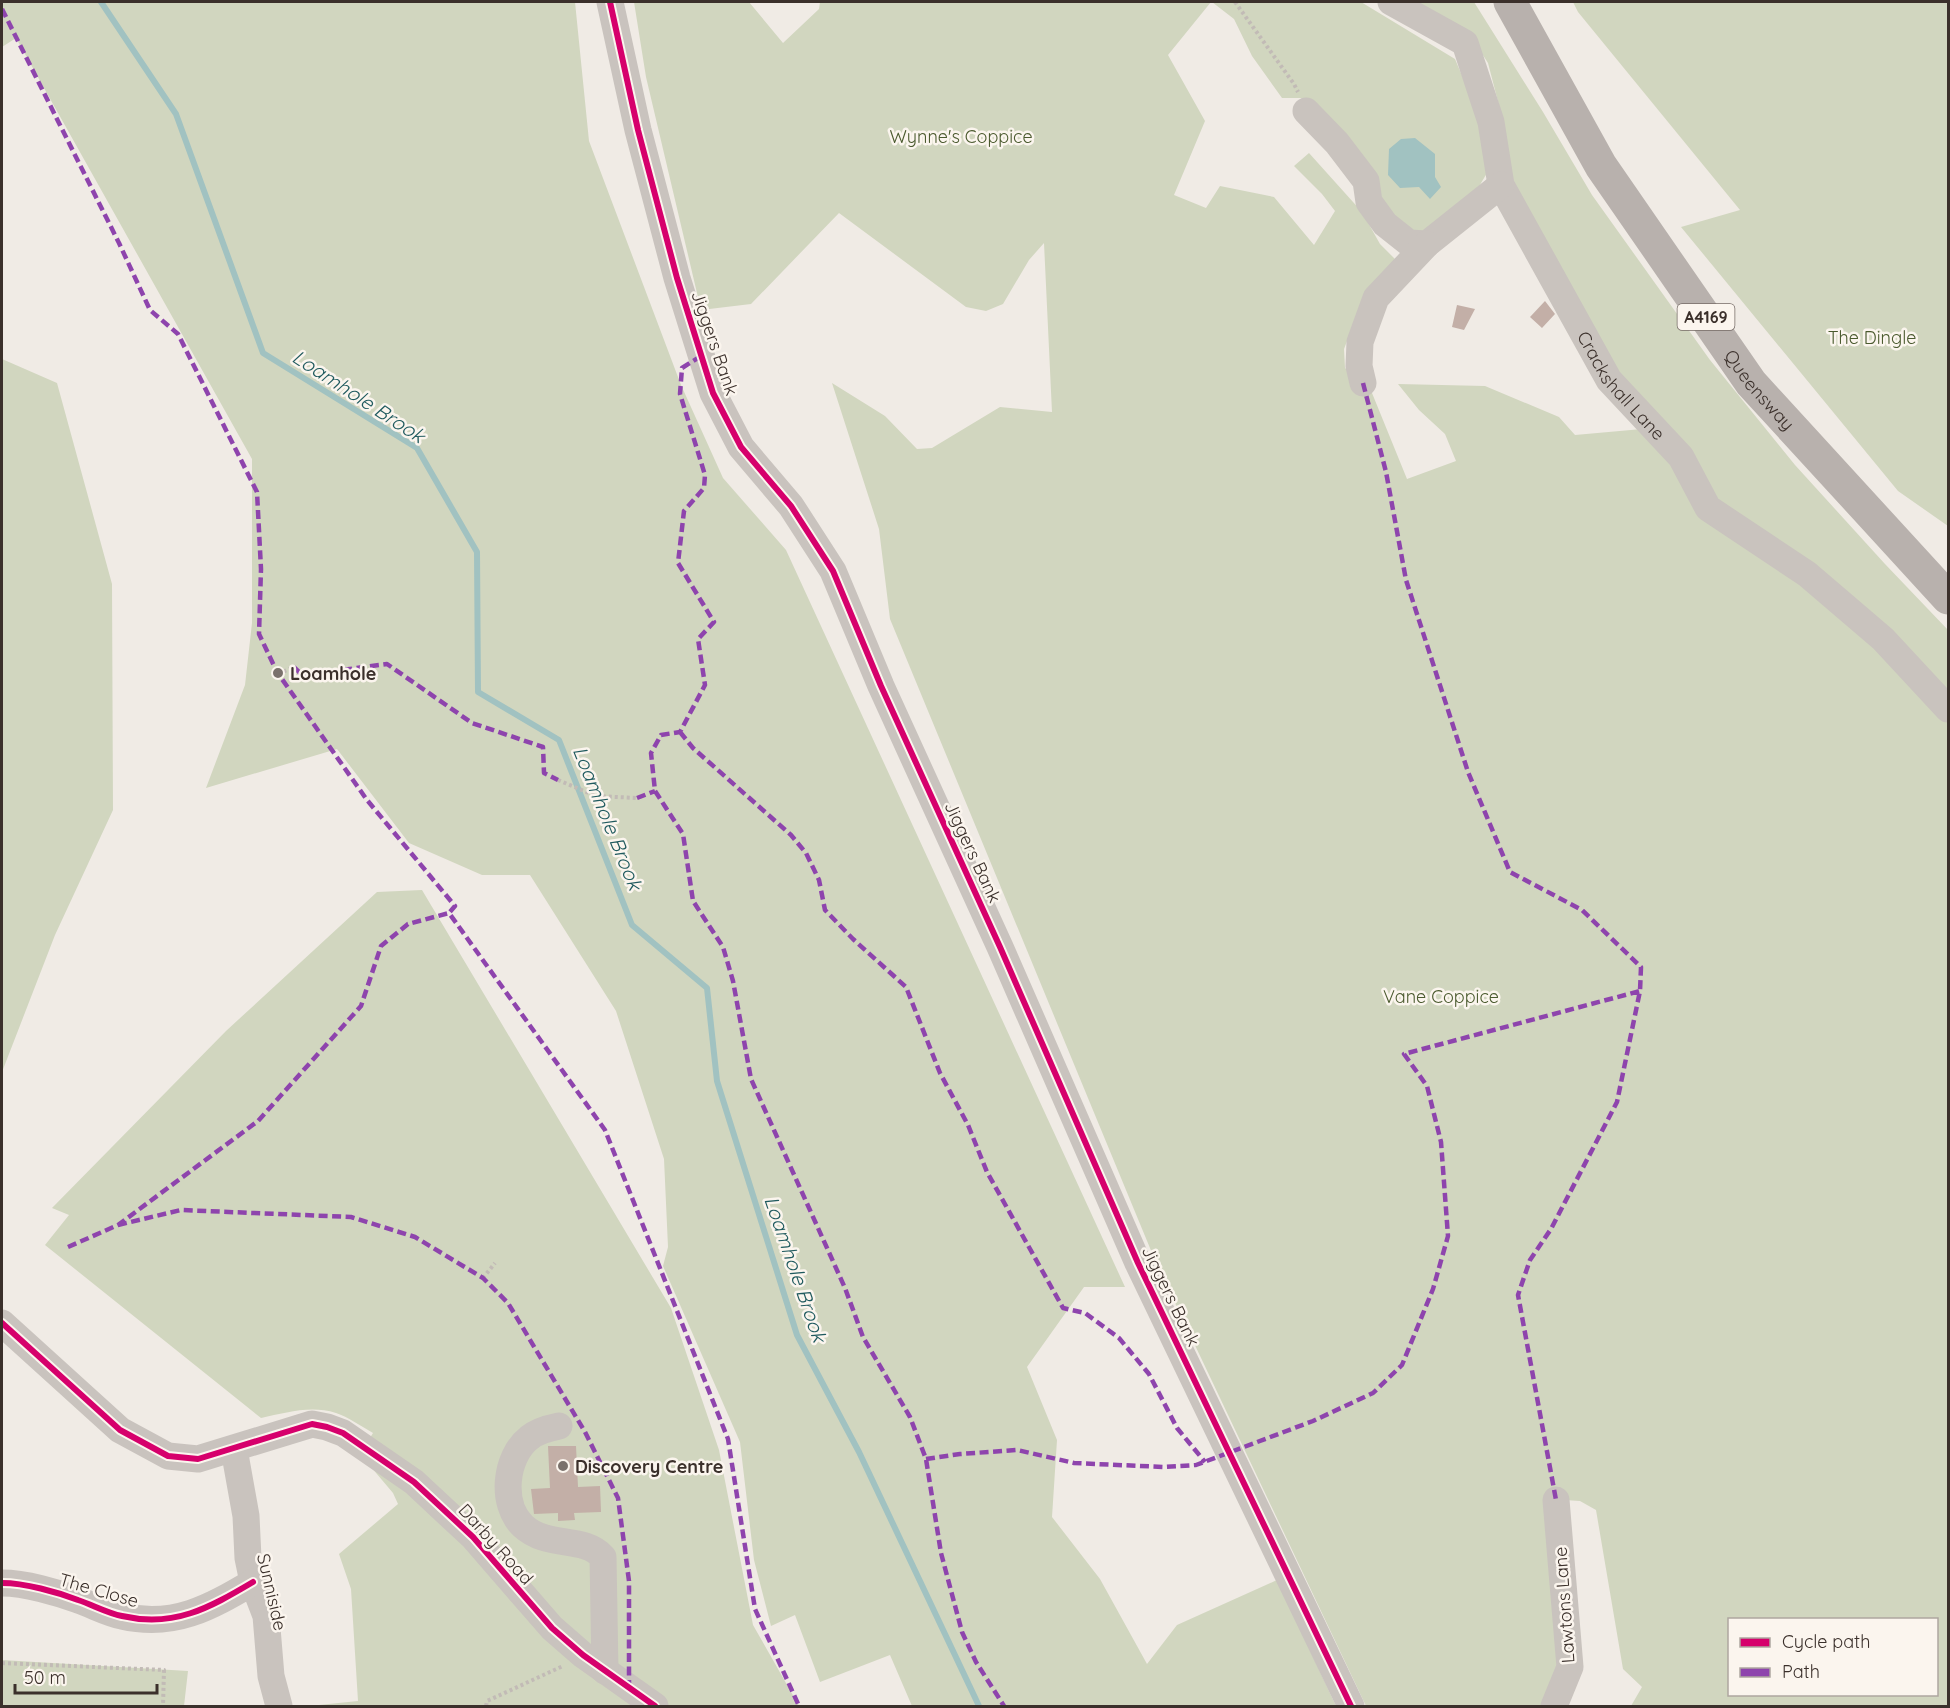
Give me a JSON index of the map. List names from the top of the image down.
{
  "streets": {
    "main road": ["A4169", "Queensway"],
    "street": [
      "Jiggers Bank",
      "Crackshall Lane",
      "Darby Road",
      "The Close",
      "Sunniside",
      "Lawtons Lane"
    ]
  },
  "crossings": [
    ["Darby Road", "Sunniside"],
    ["The Close", "Sunniside"]
  ],
  "water": ["Loamhole Brook"],
  "parks": ["Wynne's Coppice", "The Dingle", "Vane Coppice"],
  "places": ["Loamhole", "Discovery Centre"],
  "legend": ["Cycle path", "Path"],
  "scale_bar": "50 m"
}
